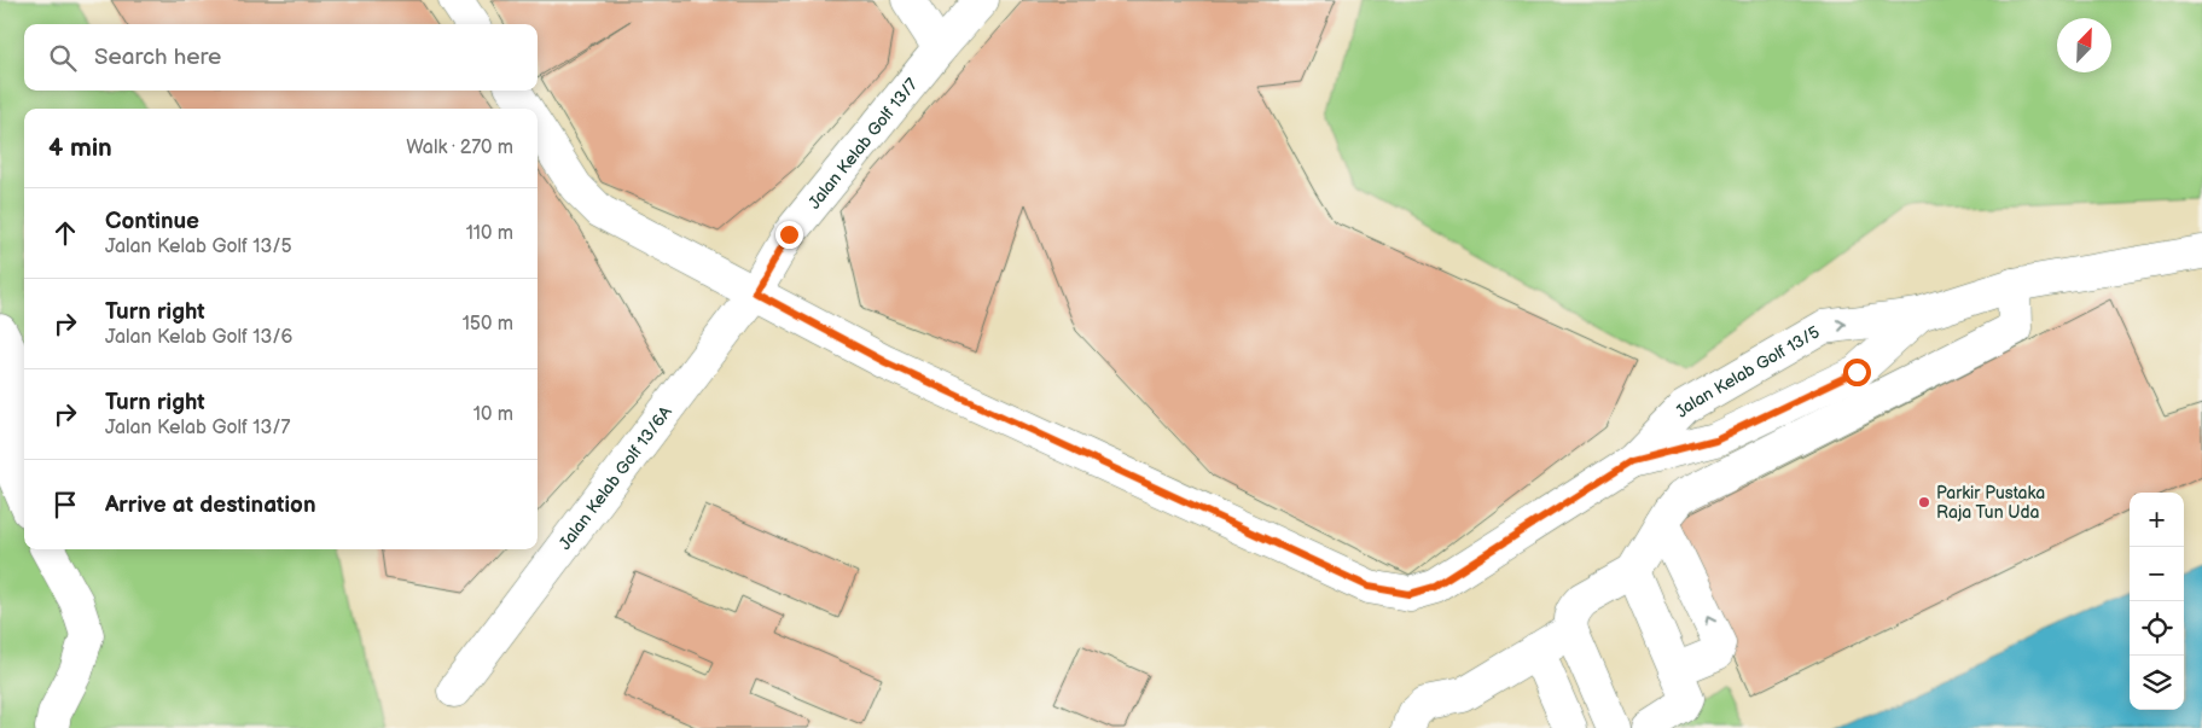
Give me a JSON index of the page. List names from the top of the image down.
{
  "streets": {
    "street": ["Jalan Kelab Golf 13/7", "Jalan Kelab Golf 13/5", "Jalan Kelab Golf 13/6A"]
  },
  "crossings": [
    ["Jalan Kelab Golf 13/7", "Jalan Kelab Golf 13/5"],
    ["Jalan Kelab Golf 13/7", "Jalan Kelab Golf 13/6A"],
    ["Jalan Kelab Golf 13/5", "Jalan Kelab Golf 13/6A"]
  ],
  "places": ["Parkir Pustaka Raja Tun Uda"],
  "north": "top right",
  "page": {
    "search": "Search here",
    "heading": ["4 min", "Walk · 270 m"],
    "list": [
      ["Continue", "Jalan Kelab Golf 13/5", "110 m"],
      ["Turn right", "Jalan Kelab Golf 13/6", "150 m"],
      ["Turn right", "Jalan Kelab Golf 13/7", "10 m"],
      "Arrive at destination"
    ],
    "map_buttons": ["+", "−"]
  }
}
